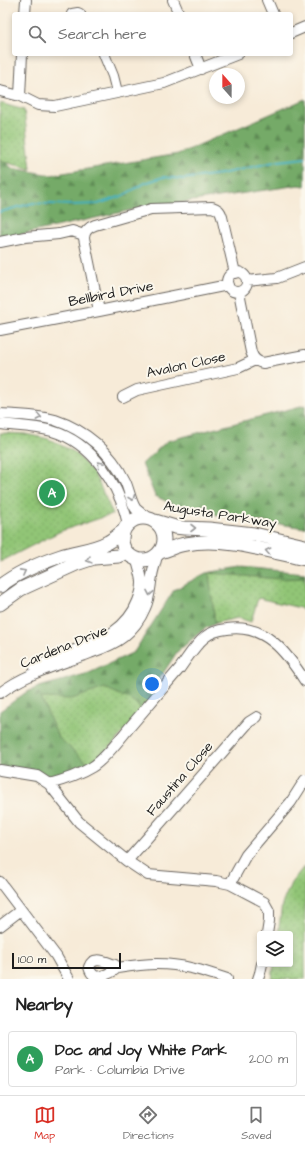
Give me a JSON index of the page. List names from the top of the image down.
{
  "streets": {
    "main road": ["Augusta Parkway"],
    "street": [
      "Bellbird Drive",
      "Avalon Close",
      "Cardena Drive",
      "Faustina Close"
    ]
  },
  "crossings": [
    ["Augusta Parkway", "Cardena Drive"]
  ],
  "one_way": ["Cardena Drive"],
  "scale_bar": "100 m",
  "north": "top",
  "page": {
    "search": "Search here",
    "pins": "A",
    "scale": "100 m",
    "heading": "Nearby",
    "list": [
      {
        "mark": "A",
        "name": "Doc and Joy White Park",
        "note": "Park · Columbia Drive",
        "value": "200 m"
      }
    ],
    "nav": ["Map", "Directions", "Saved"]
  }
}
